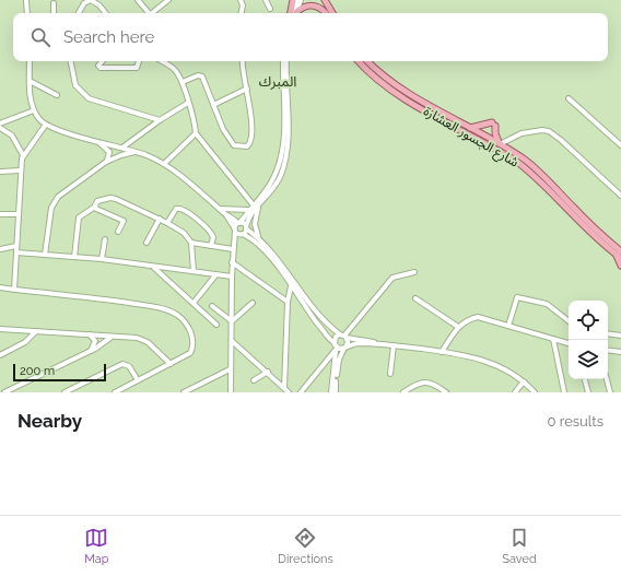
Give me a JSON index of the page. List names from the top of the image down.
{
  "streets": {
    "main road": ["شارع الجسور العشارة"]
  },
  "districts": ["المبرك"],
  "scale_bar": "200 m",
  "page": {
    "search": "Search here",
    "scale": "200 m",
    "heading": ["Nearby", "0 results"],
    "nav": ["Map", "Directions", "Saved"]
  }
}
